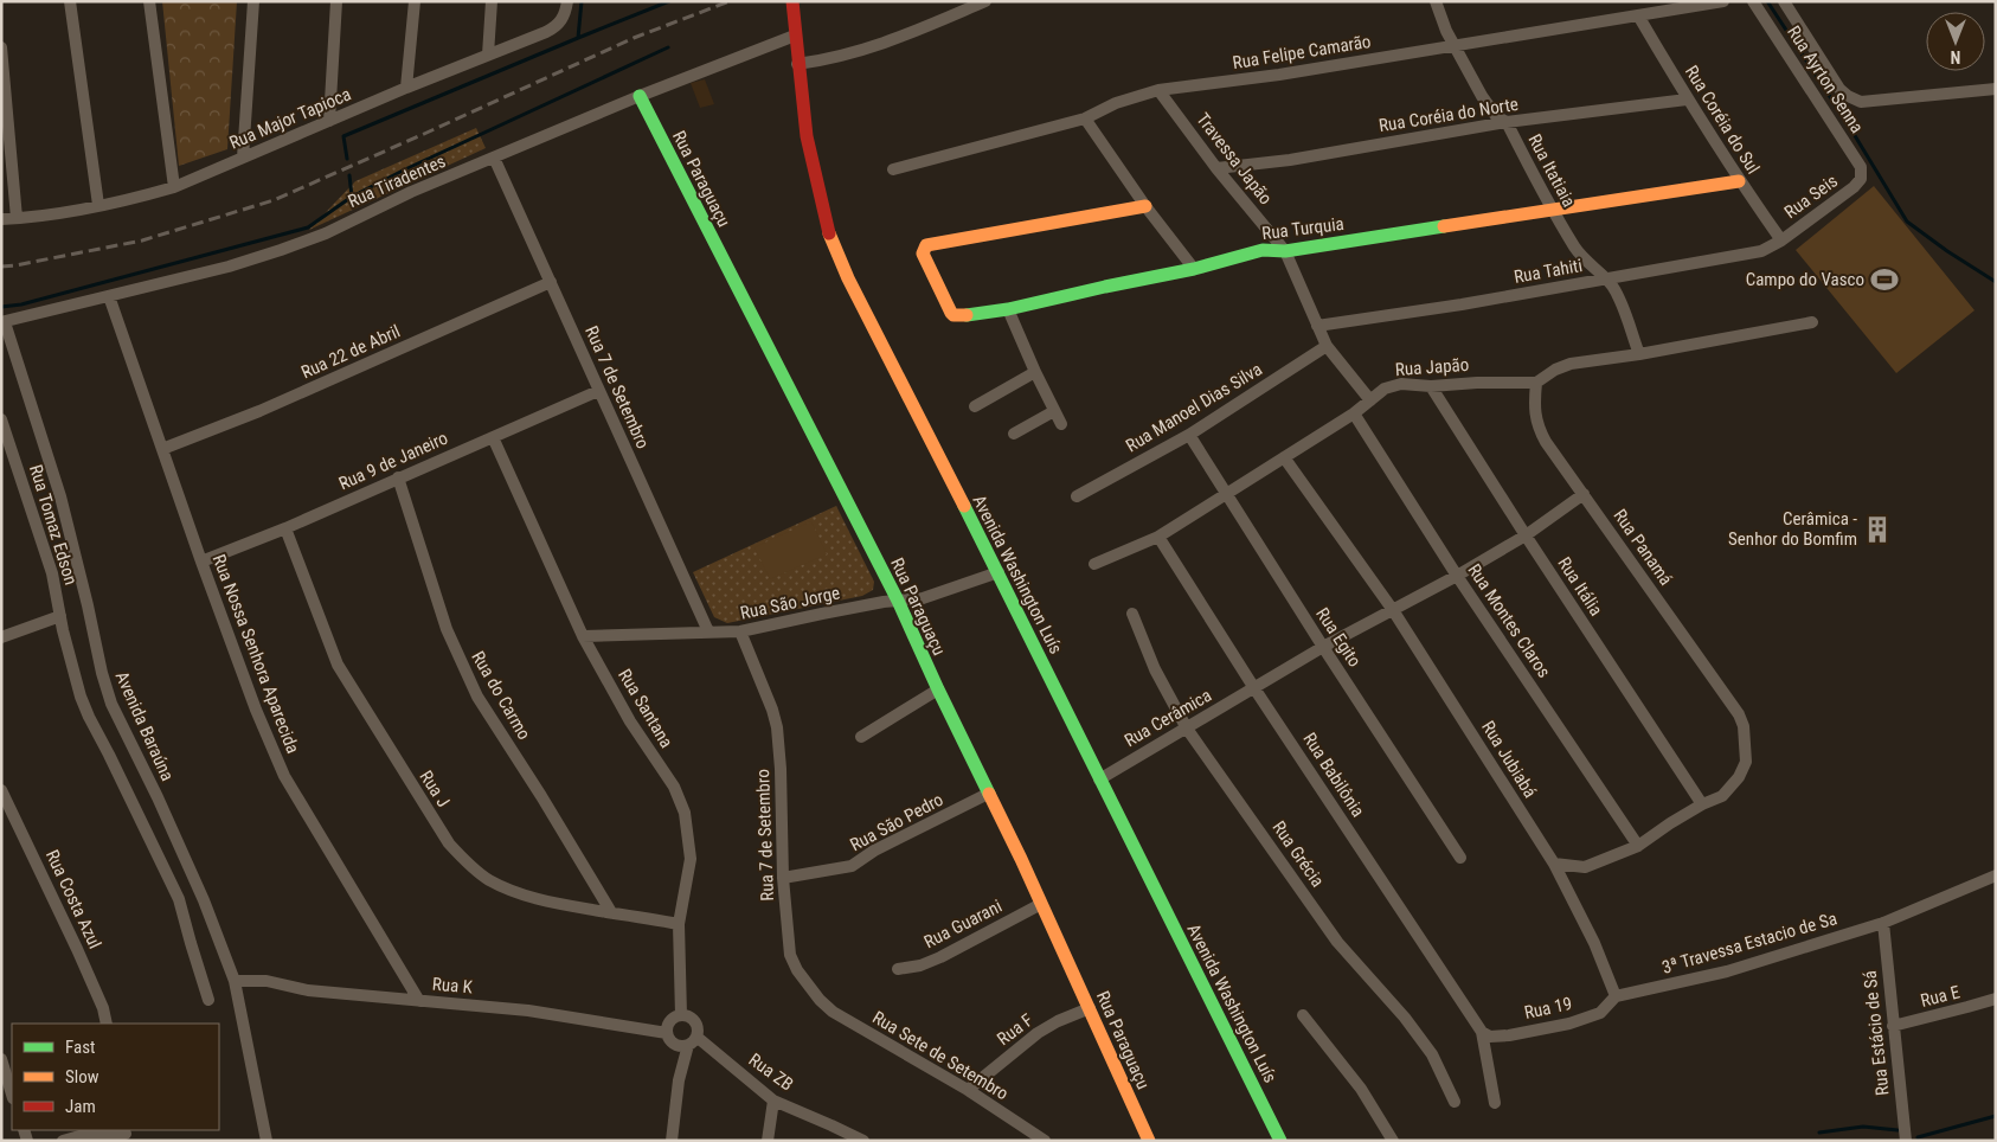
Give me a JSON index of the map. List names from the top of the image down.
{
  "streets": {
    "street": [
      "Rua Felipe Camarão",
      "Rua Ayrton Senna",
      "Rua Coréia do Norte",
      "Rua Major Tapioca",
      "Rua Coréia do Sul",
      "Travessa Japão",
      "Rua Itatiaia",
      "Rua Paraguaçu",
      "Rua Tiradentes",
      "Rua Seis",
      "Rua Turquia",
      "Rua Tahiti",
      "Rua 22 de Abril",
      "Rua Japão",
      "Rua 7 de Setembro",
      "Rua Manoel Dias Silva",
      "Rua 9 de Janeiro",
      "Rua Tomaz Edson",
      "Rua Panamá",
      "Avenida Washington Luís",
      "Rua Itália",
      "Rua São Jorge",
      "Rua Montes Claros",
      "Rua Egito",
      "Rua Nossa Senhora Aparecida",
      "Rua do Carmo",
      "Rua Santana",
      "Rua Cerâmica",
      "Avenida Baraúna",
      "Rua Jubiabá",
      "Rua Babilônia",
      "Rua J",
      "Rua São Pedro",
      "Rua Grécia",
      "Rua Costa Azul",
      "Rua Guarani",
      "3ª Travessa Estacio de Sa",
      "Rua K",
      "Rua E",
      "Rua 19",
      "Rua F",
      "Rua Estácio de Sá",
      "Rua Sete de Setembro",
      "Rua ZB"
    ]
  },
  "crossings": [
    ["Rua Felipe Camarão", "Rua Coréia do Sul"],
    ["Rua Felipe Camarão", "Travessa Japão"],
    ["Rua Felipe Camarão", "Rua Itatiaia"],
    ["Rua Ayrton Senna", "Rua Seis"],
    ["Rua Coréia do Norte", "Rua Coréia do Sul"],
    ["Rua Coréia do Norte", "Travessa Japão"],
    ["Rua Coréia do Norte", "Rua Itatiaia"],
    ["Rua Coréia do Sul", "Rua Seis"],
    ["Rua Coréia do Sul", "Rua Turquia"],
    ["Rua Coréia do Sul", "Rua Tahiti"],
    ["Travessa Japão", "Rua Turquia"],
    ["Travessa Japão", "Rua Tahiti"],
    ["Travessa Japão", "Rua Japão"],
    ["Travessa Japão", "Rua Manoel Dias Silva"],
    ["Rua Itatiaia", "Rua Turquia"],
    ["Rua Itatiaia", "Rua Tahiti"],
    ["Rua Paraguaçu", "Rua Tiradentes"],
    ["Rua Paraguaçu", "Rua São Jorge"],
    ["Rua Paraguaçu", "Rua São Pedro"],
    ["Rua Paraguaçu", "Rua Guarani"],
    ["Rua Paraguaçu", "Rua F"],
    ["Rua Tiradentes", "Rua 7 de Setembro"],
    ["Rua Tiradentes", "Avenida Washington Luís"],
    ["Rua Tiradentes", "Rua Nossa Senhora Aparecida"],
    ["Rua Tiradentes", "Avenida Baraúna"],
    ["Rua Seis", "Rua Tahiti"],
    ["Rua 22 de Abril", "Rua 7 de Setembro"],
    ["Rua 22 de Abril", "Rua Nossa Senhora Aparecida"],
    ["Rua Japão", "Rua Panamá"],
    ["Rua Japão", "Rua Itália"],
    ["Rua Japão", "Rua Montes Claros"],
    ["Rua Japão", "Rua Egito"],
    ["Rua Japão", "Rua Jubiabá"],
    ["Rua Japão", "Rua Babilônia"],
    ["Rua 7 de Setembro", "Rua 9 de Janeiro"],
    ["Rua 7 de Setembro", "Rua São Jorge"],
    ["Rua 7 de Setembro", "Rua São Pedro"],
    ["Rua 7 de Setembro", "Rua Sete de Setembro"],
    ["Rua Manoel Dias Silva", "Rua Egito"],
    ["Rua 9 de Janeiro", "Rua Nossa Senhora Aparecida"],
    ["Rua 9 de Janeiro", "Rua do Carmo"],
    ["Rua 9 de Janeiro", "Rua Santana"],
    ["Rua 9 de Janeiro", "Rua J"],
    ["Rua Panamá", "Rua Itália"],
    ["Rua Panamá", "Rua Cerâmica"],
    ["Avenida Washington Luís", "Rua São Jorge"],
    ["Avenida Washington Luís", "Rua Cerâmica"],
    ["Rua Itália", "Rua Cerâmica"],
    ["Rua São Jorge", "Rua Santana"],
    ["Rua Montes Claros", "Rua Cerâmica"],
    ["Rua Egito", "Rua Cerâmica"],
    ["Rua Nossa Senhora Aparecida", "Rua K"],
    ["Rua do Carmo", "Rua J"],
    ["Rua Santana", "Rua J"],
    ["Rua Santana", "Rua K"],
    ["Rua Santana", "Rua ZB"],
    ["Rua Cerâmica", "Rua Jubiabá"],
    ["Rua Cerâmica", "Rua Babilônia"],
    ["Rua Cerâmica", "Rua Grécia"],
    ["Avenida Baraúna", "Rua K"],
    ["Rua Babilônia", "Rua 19"],
    ["3ª Travessa Estacio de Sa", "Rua 19"],
    ["3ª Travessa Estacio de Sa", "Rua Estácio de Sá"],
    ["Rua K", "Rua ZB"],
    ["Rua E", "Rua Estácio de Sá"],
    ["Rua F", "Rua Sete de Setembro"]
  ],
  "places": {
    "sports": ["Campo do Vasco"],
    "building": ["Cerâmica - Senhor do Bomfim"]
  },
  "legend": ["Fast", "Slow", "Jam"],
  "north": "bottom"
}
